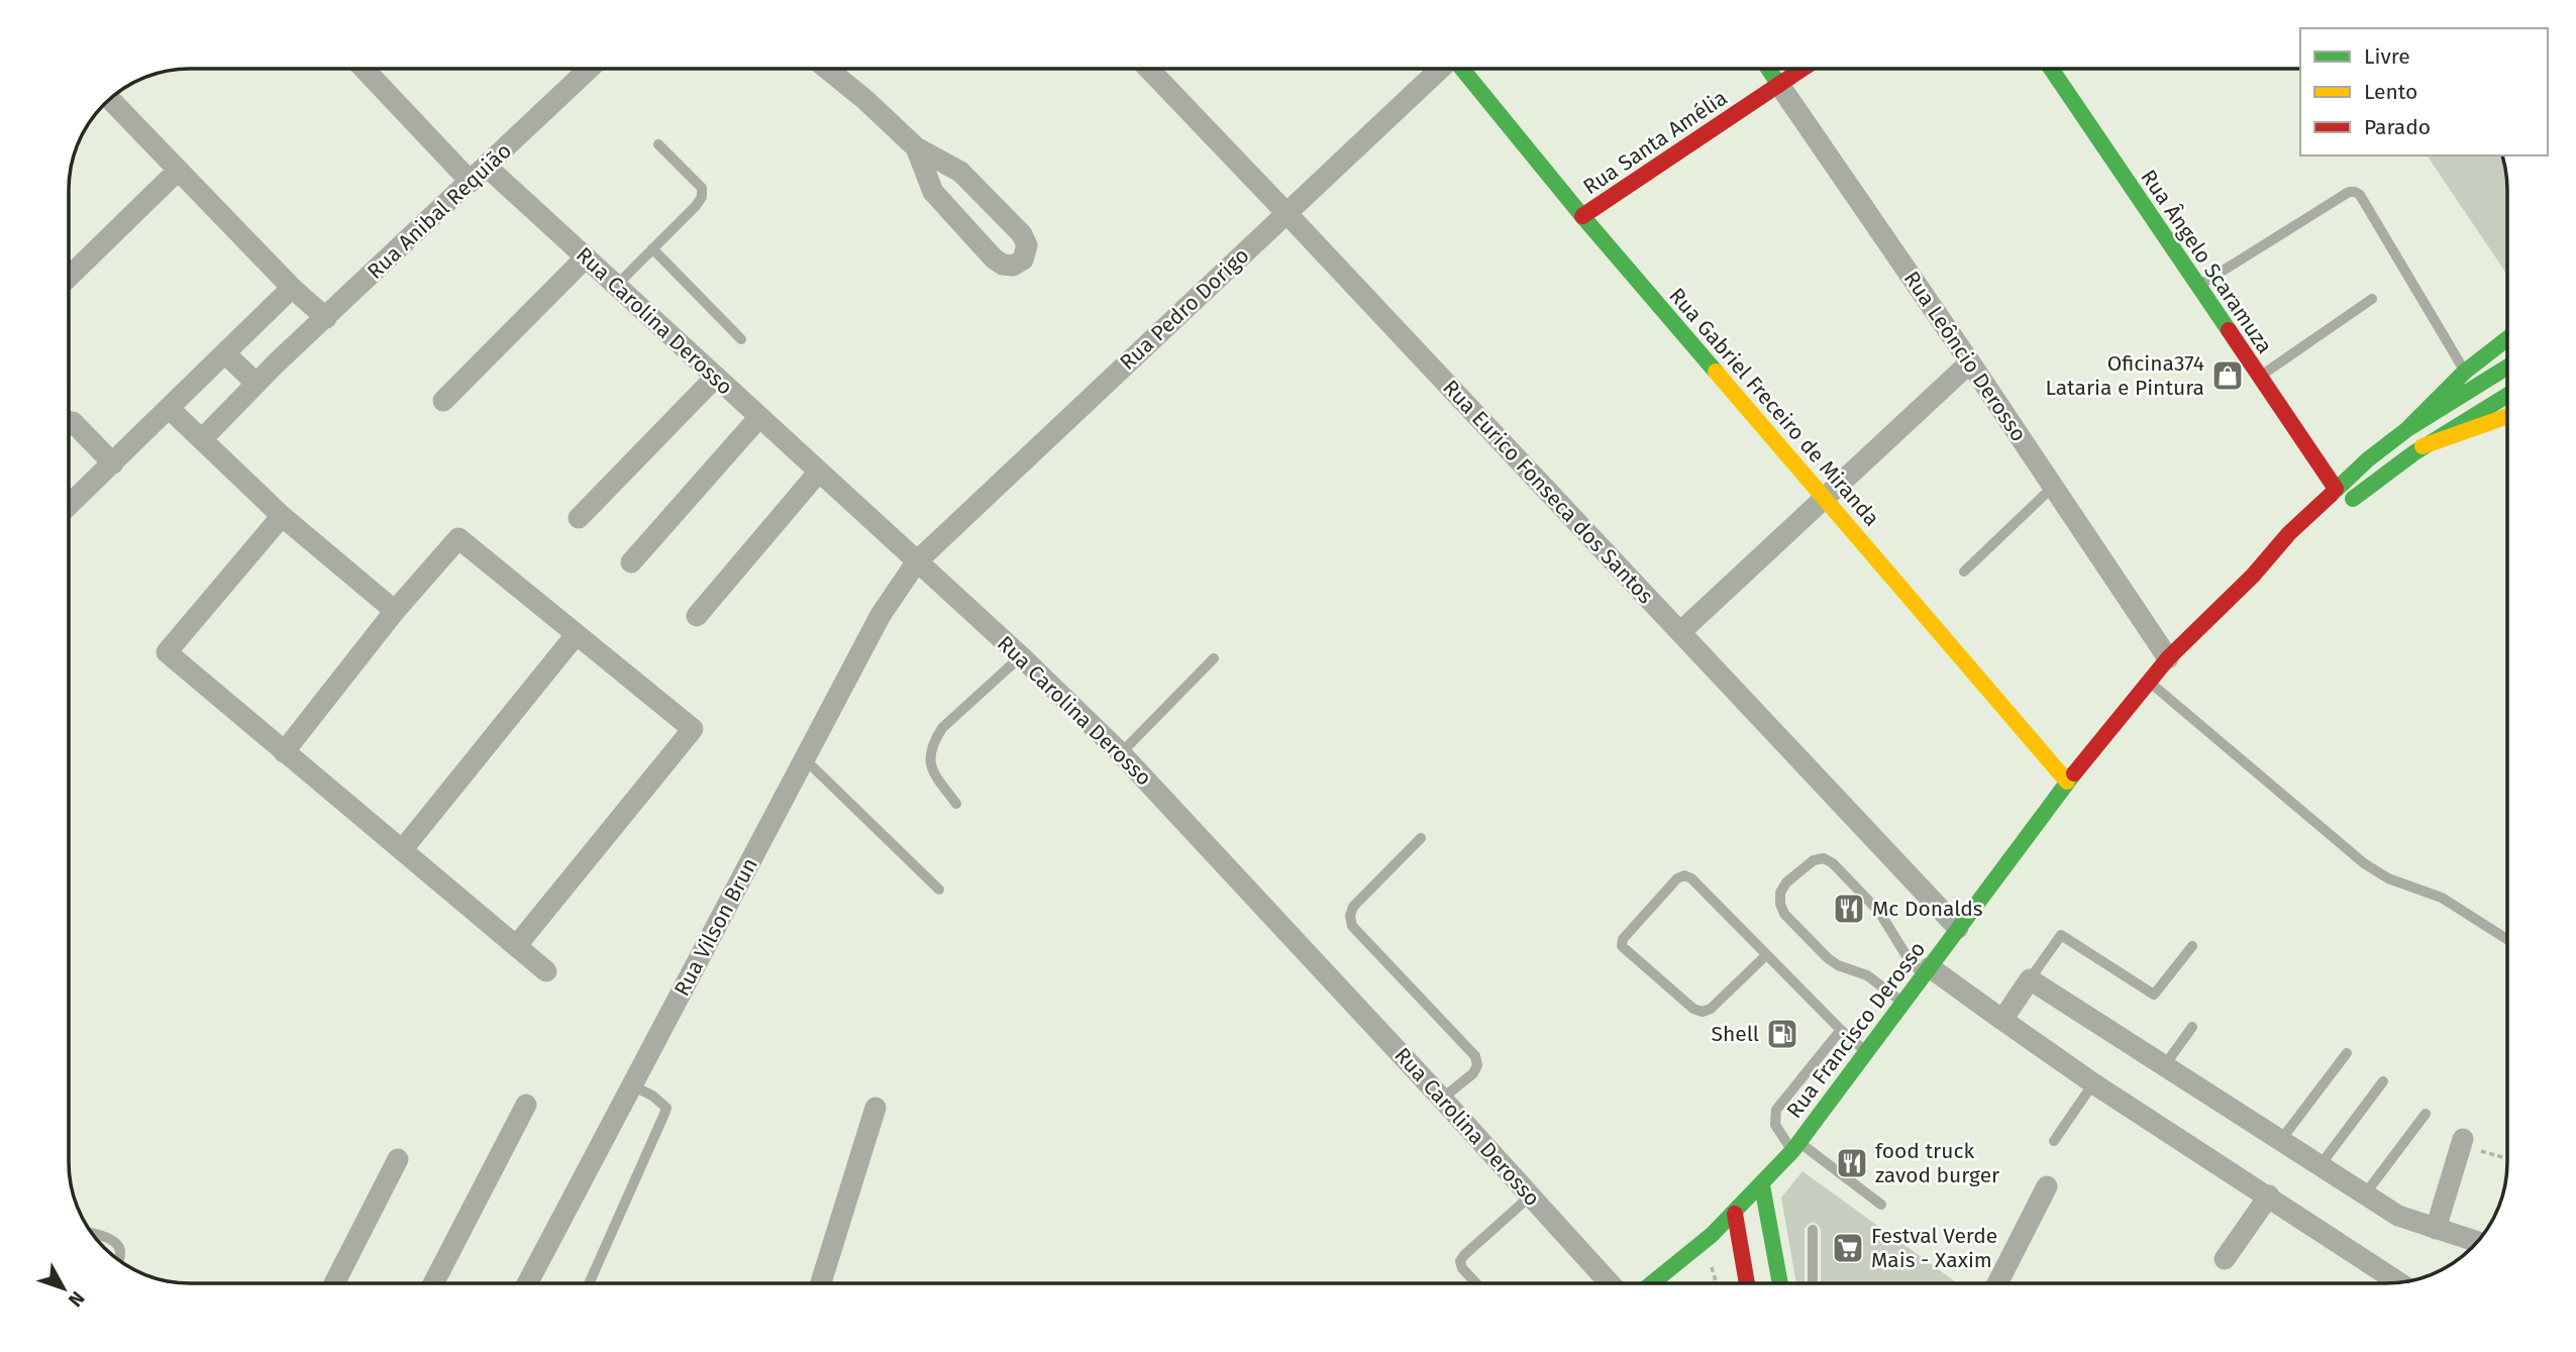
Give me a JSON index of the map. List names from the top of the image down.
{
  "streets": {
    "main road": [
      "Rua Santa Amélia",
      "Rua Ângelo Scaramuza",
      "Rua Leôncio Derosso",
      "Rua Gabriel Freceiro de Miranda",
      "Rua Francisco Derosso"
    ],
    "street": [
      "Rua Anibal Requião",
      "Rua Pedro Dorigo",
      "Rua Carolina Derosso",
      "Rua Eurico Fonseca dos Santos",
      "Rua Vilson Brun"
    ]
  },
  "crossings": [
    ["Rua Santa Amélia", "Rua Leôncio Derosso"],
    ["Rua Santa Amélia", "Rua Gabriel Freceiro de Miranda"],
    ["Rua Anibal Requião", "Rua Carolina Derosso"],
    ["Rua Ângelo Scaramuza", "Rua Francisco Derosso"],
    ["Rua Pedro Dorigo", "Rua Carolina Derosso"],
    ["Rua Pedro Dorigo", "Rua Eurico Fonseca dos Santos"],
    ["Rua Pedro Dorigo", "Rua Vilson Brun"],
    ["Rua Carolina Derosso", "Rua Vilson Brun"],
    ["Rua Leôncio Derosso", "Rua Francisco Derosso"],
    ["Rua Gabriel Freceiro de Miranda", "Rua Francisco Derosso"],
    ["Rua Eurico Fonseca dos Santos", "Rua Francisco Derosso"]
  ],
  "places": {
    "shop": ["Oficina374 Lataria e Pintura"],
    "restaurant": ["Mc Donalds", "food truck zavod burger"],
    "fuel station": ["Shell"],
    "supermarket": ["Festval Verde Mais - Xaxim"]
  },
  "legend": ["Livre", "Lento", "Parado"],
  "north": "bottom right"
}
